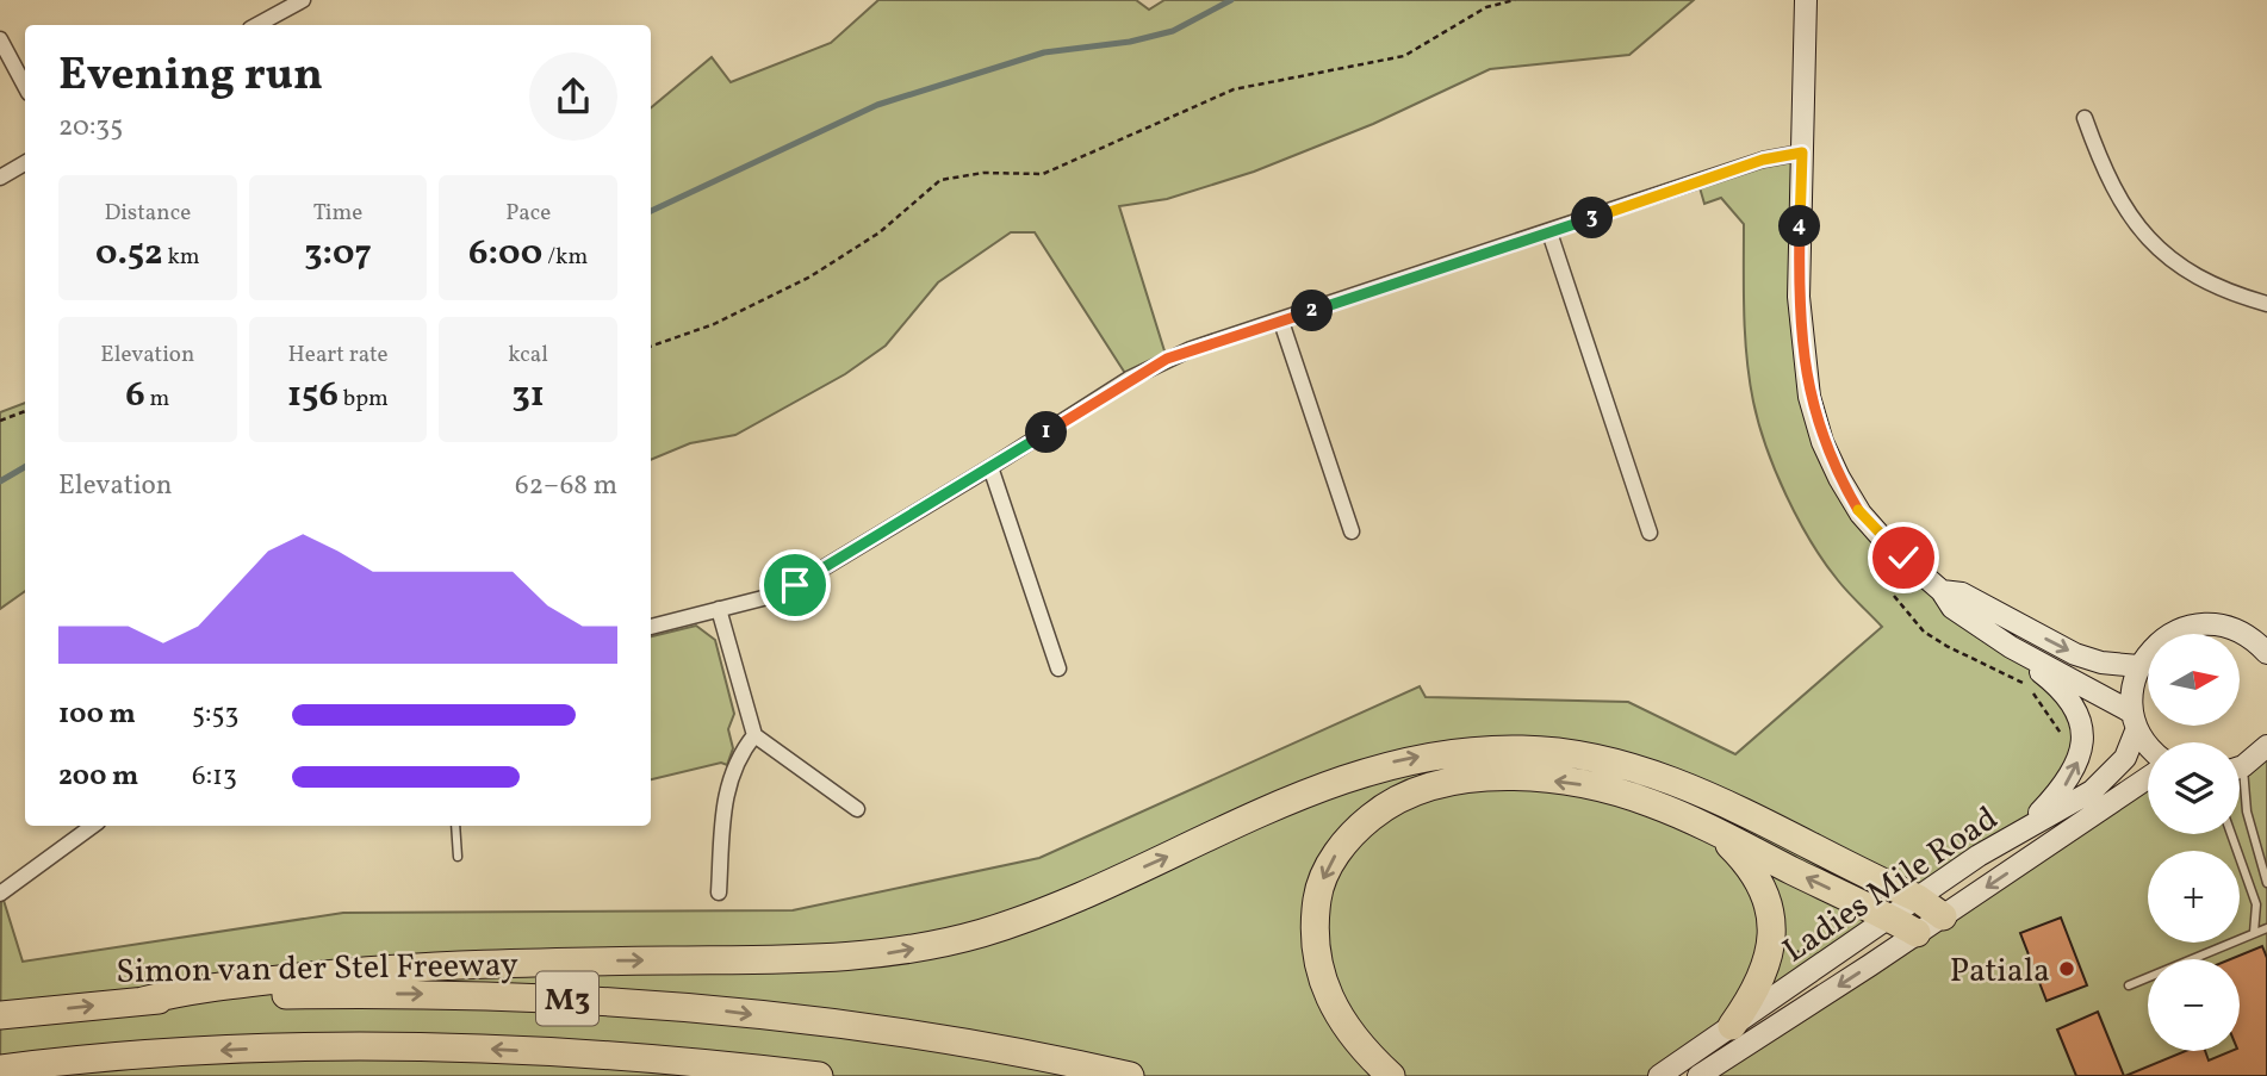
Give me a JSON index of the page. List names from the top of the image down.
{
  "streets": {
    "highway": ["Simon van der Stel Freeway", "M3"],
    "main road": ["Ladies Mile Road"]
  },
  "places": ["Patiala"],
  "north": "right",
  "page": {
    "heading": ["Evening run", "20:35"],
    "stats": [
      ["Distance", "0.52 km"],
      ["Time", "3:07"],
      ["Pace", "6:00 /km"],
      ["Elevation", "6 m"],
      ["Heart rate", "156 bpm"],
      ["kcal", "31"]
    ],
    "pins": [
      "3",
      "4",
      "2",
      "1"
    ],
    "chart": ["Elevation", "62–68 m"],
    "map_buttons": ["+", "−"],
    "list": [
      {
        "name": "100 m",
        "note": "5:53"
      },
      {
        "name": "200 m",
        "note": "6:13"
      }
    ]
  }
}
